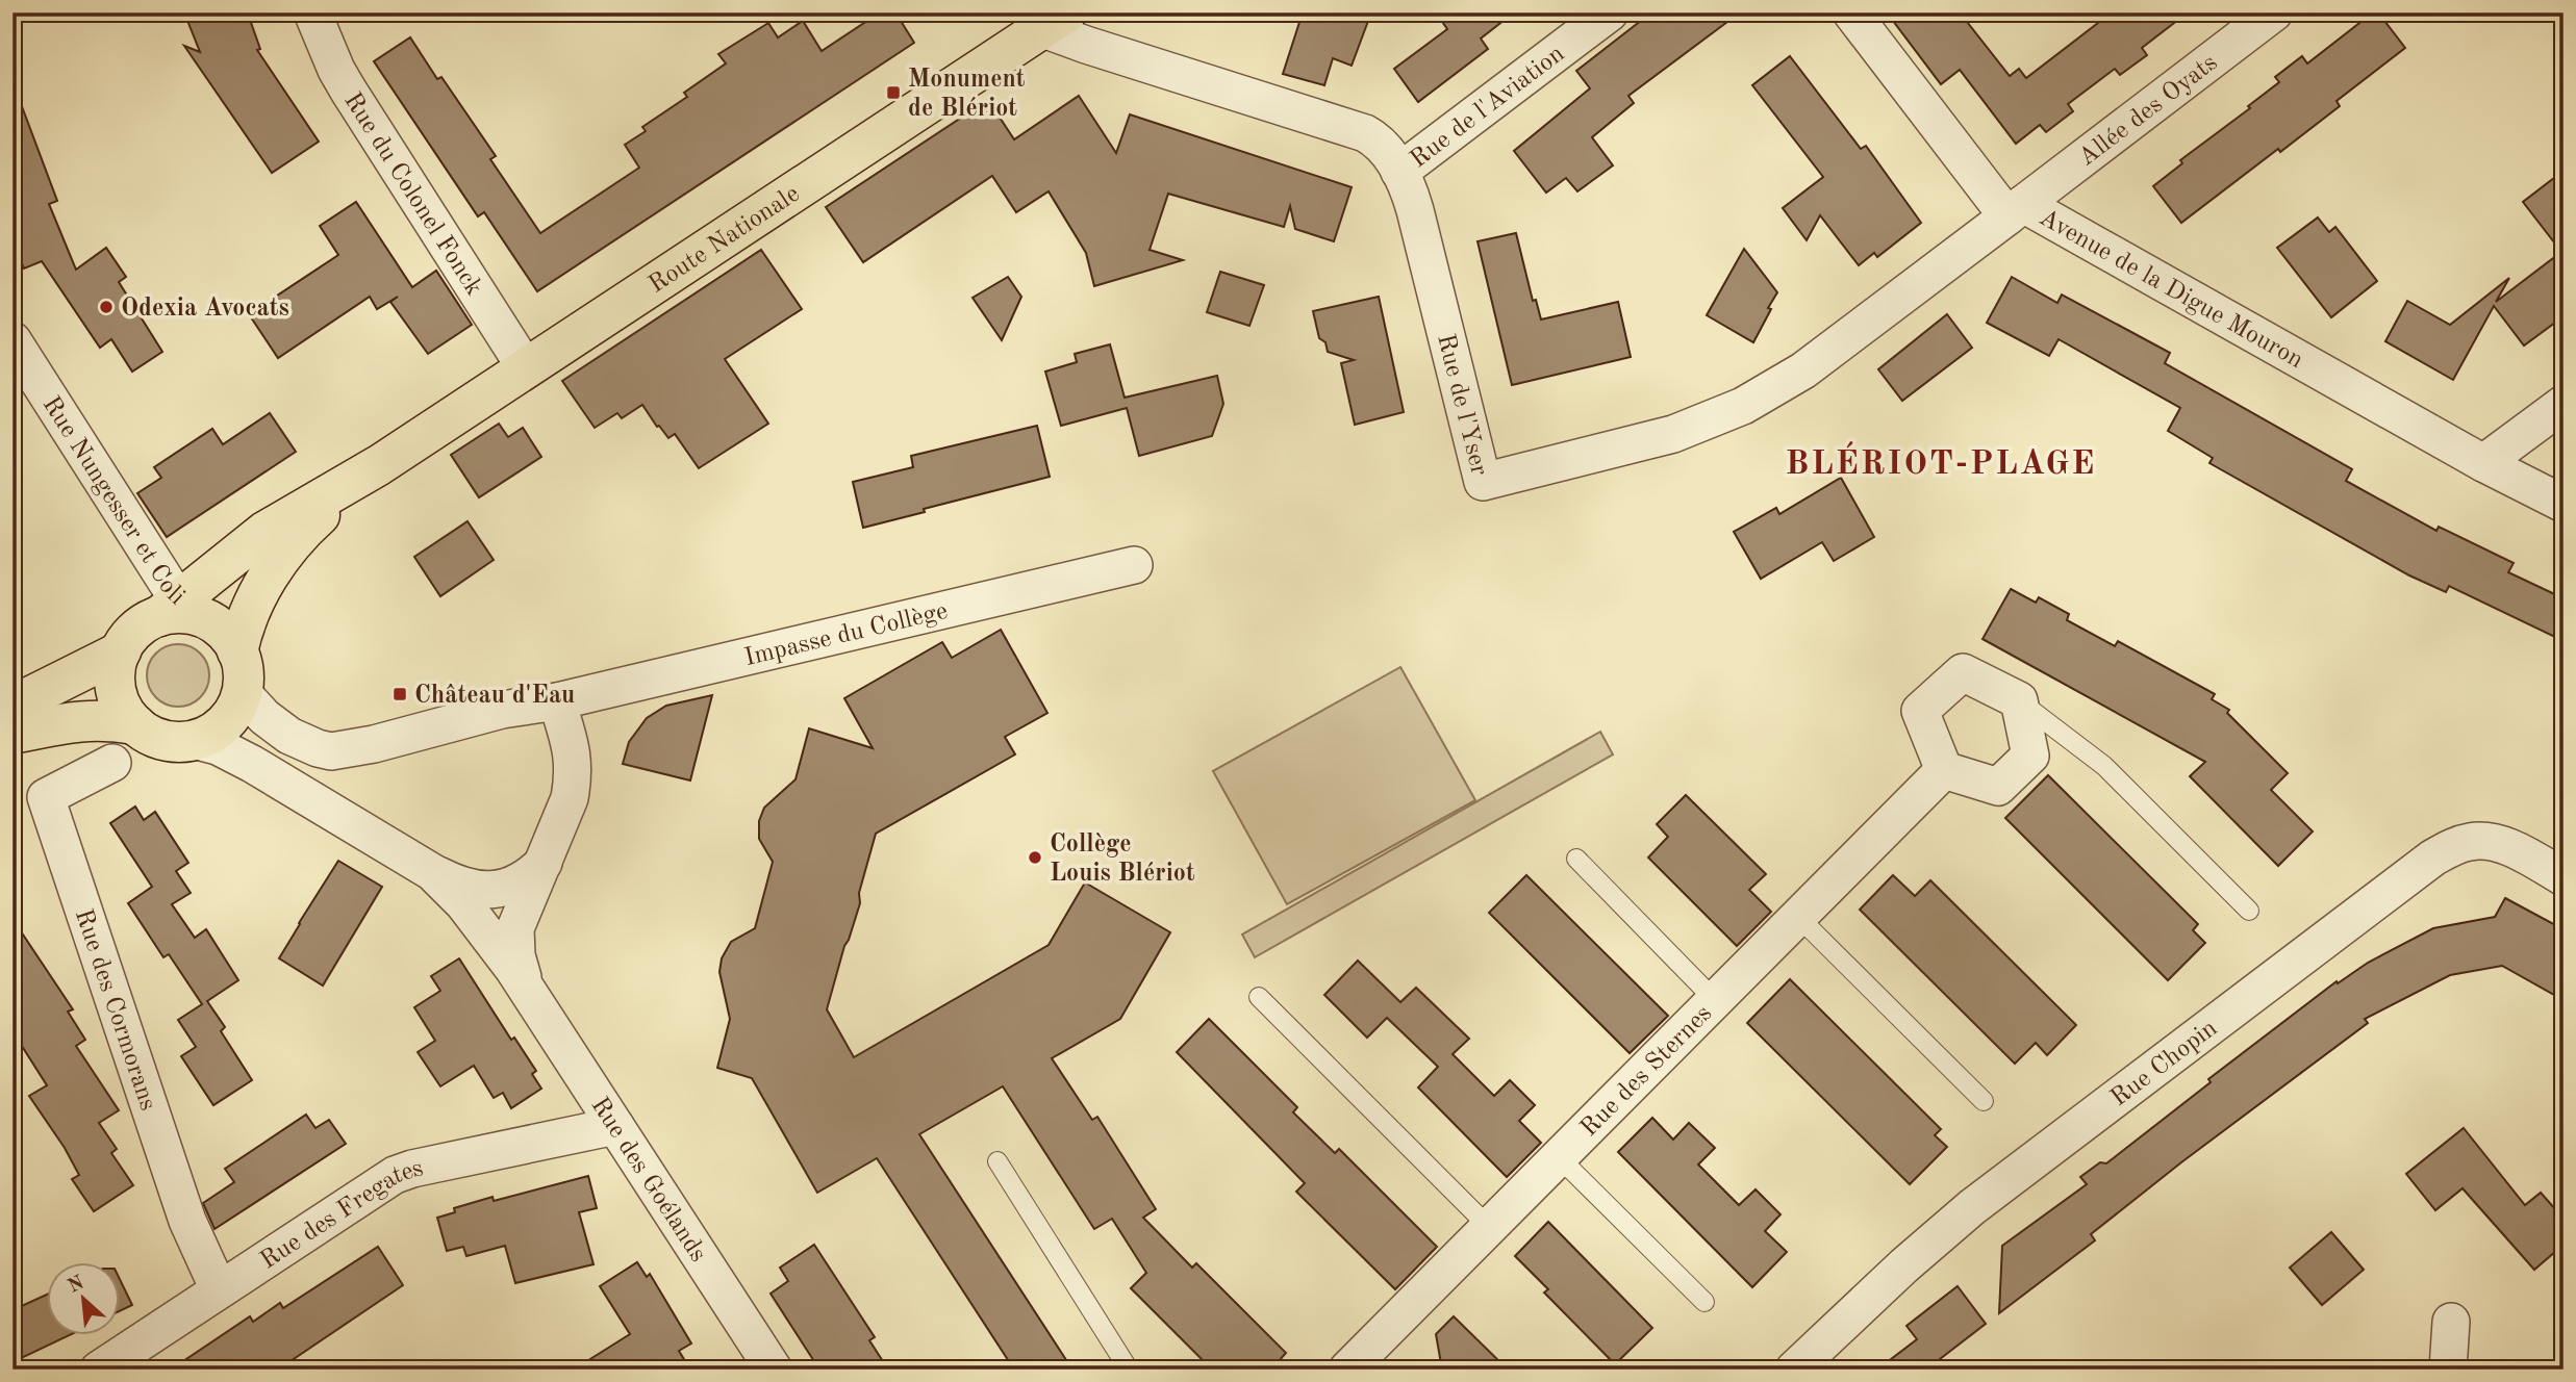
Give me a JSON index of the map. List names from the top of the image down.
{
  "streets": {
    "main road": ["Route Nationale"],
    "street": [
      "Rue de l'Aviation",
      "Allée des Oyats",
      "Rue du Colonel Fonck",
      "Avenue de la Digue Mouron",
      "Rue de l'Yser",
      "Rue Nungesser et Coli",
      "Impasse du Collège",
      "Rue des Cormorans",
      "Rue Chopin",
      "Rue des Sternes",
      "Rue des Goélands",
      "Rue des Fregates"
    ]
  },
  "crossings": [
    ["Rue de l'Aviation", "Rue de l'Yser"],
    ["Allée des Oyats", "Avenue de la Digue Mouron"],
    ["Allée des Oyats", "Rue de l'Yser"],
    ["Rue du Colonel Fonck", "Route Nationale"],
    ["Route Nationale", "Rue de l'Yser"],
    ["Route Nationale", "Rue Nungesser et Coli"],
    ["Route Nationale", "Rue des Goélands"],
    ["Avenue de la Digue Mouron", "Rue de l'Yser"],
    ["Rue Nungesser et Coli", "Rue des Goélands"],
    ["Impasse du Collège", "Rue des Goélands"],
    ["Rue des Cormorans", "Rue des Fregates"],
    ["Rue des Goélands", "Rue des Fregates"]
  ],
  "districts": ["BLÉRIOT-PLAGE"],
  "places": {
    "transit": ["Monument de Blériot", "Château d'Eau"],
    "other": ["Odexia Avocats", "Collège Louis Blériot"]
  },
  "north": "top left"
}
